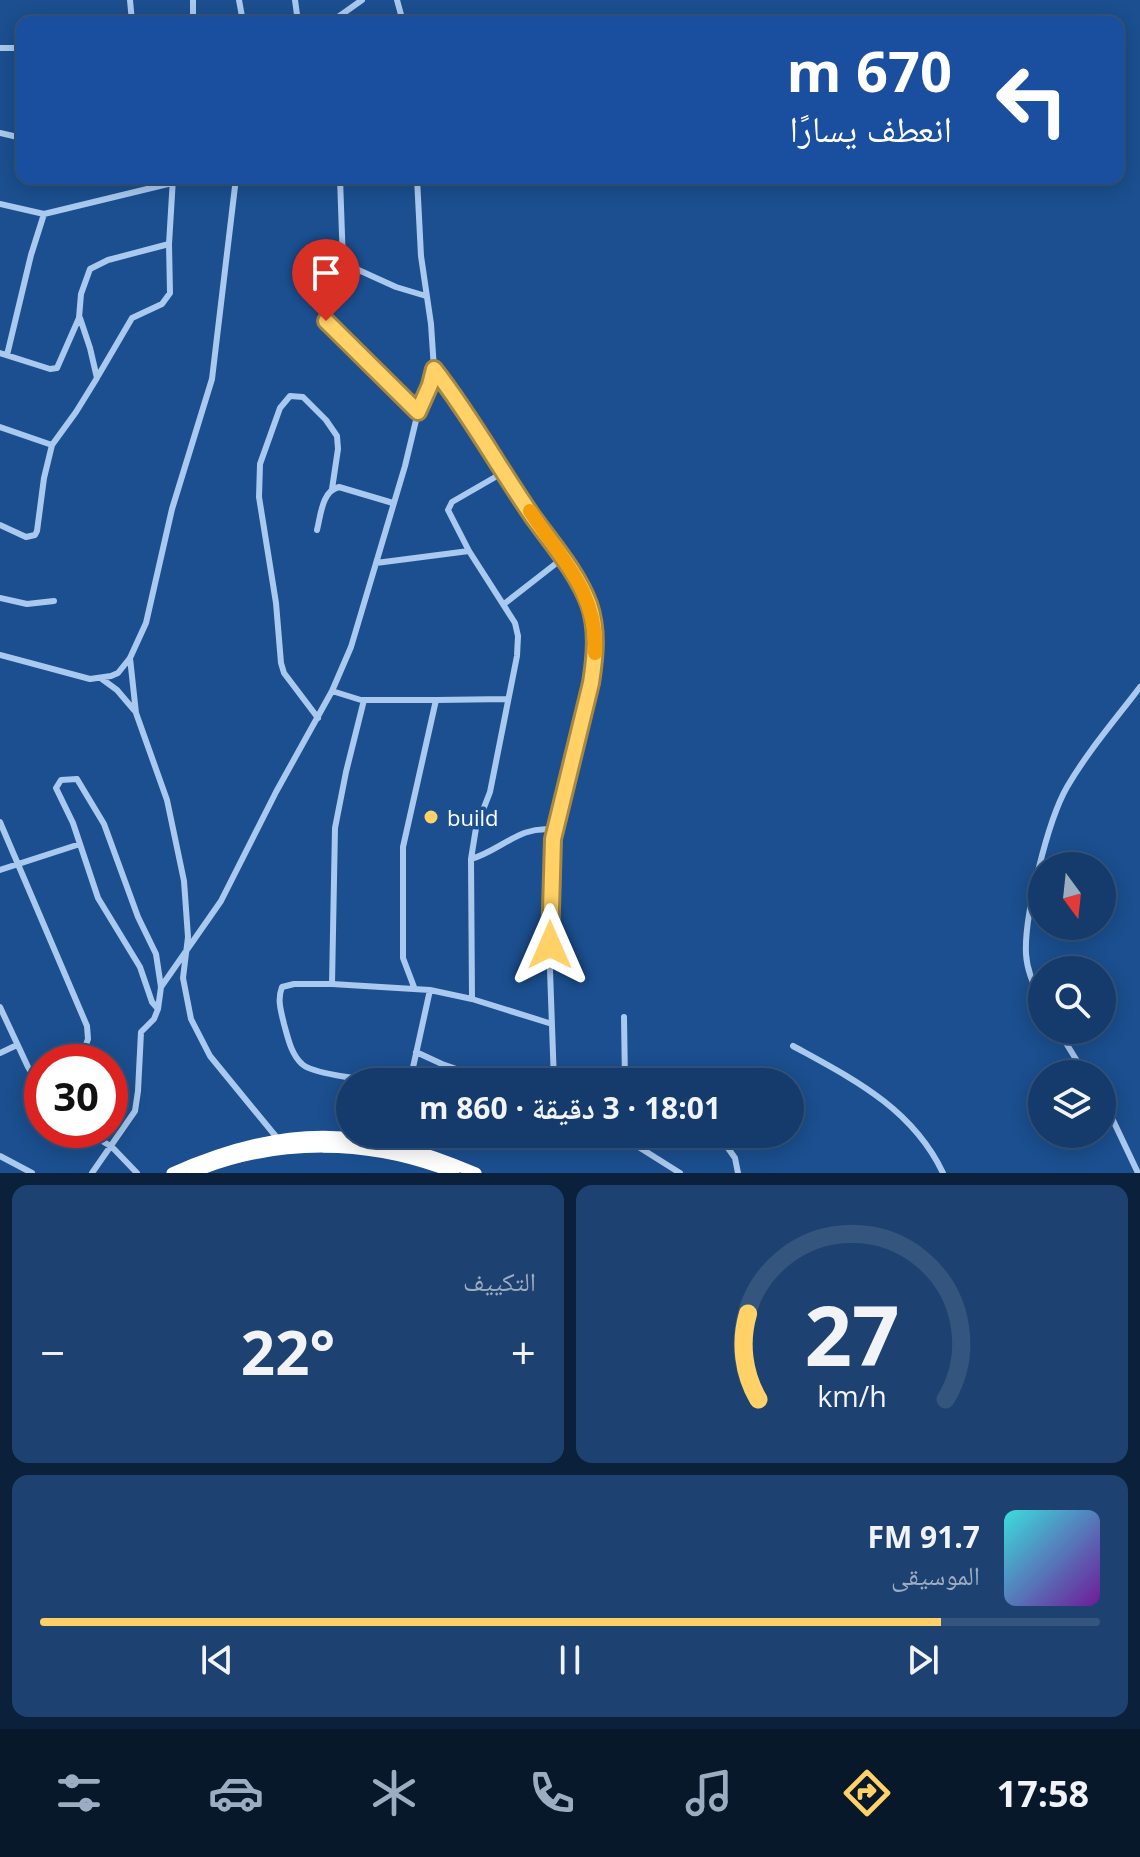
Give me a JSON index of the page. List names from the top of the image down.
{
  "places": ["build"],
  "north": "bottom",
  "page": {
    "turn": ["670 m", "انعطف يسارًا"],
    "limit": "30",
    "trip": "18:01 · 3 دقيقة · 860 m",
    "tile": "التكييف",
    "heat": ["−", "22°", "+"],
    "song": ["91.7 FM", "الموسيقى"],
    "tabs": "17:58",
    "gauge": ["27", "km/h"]
  }
}
